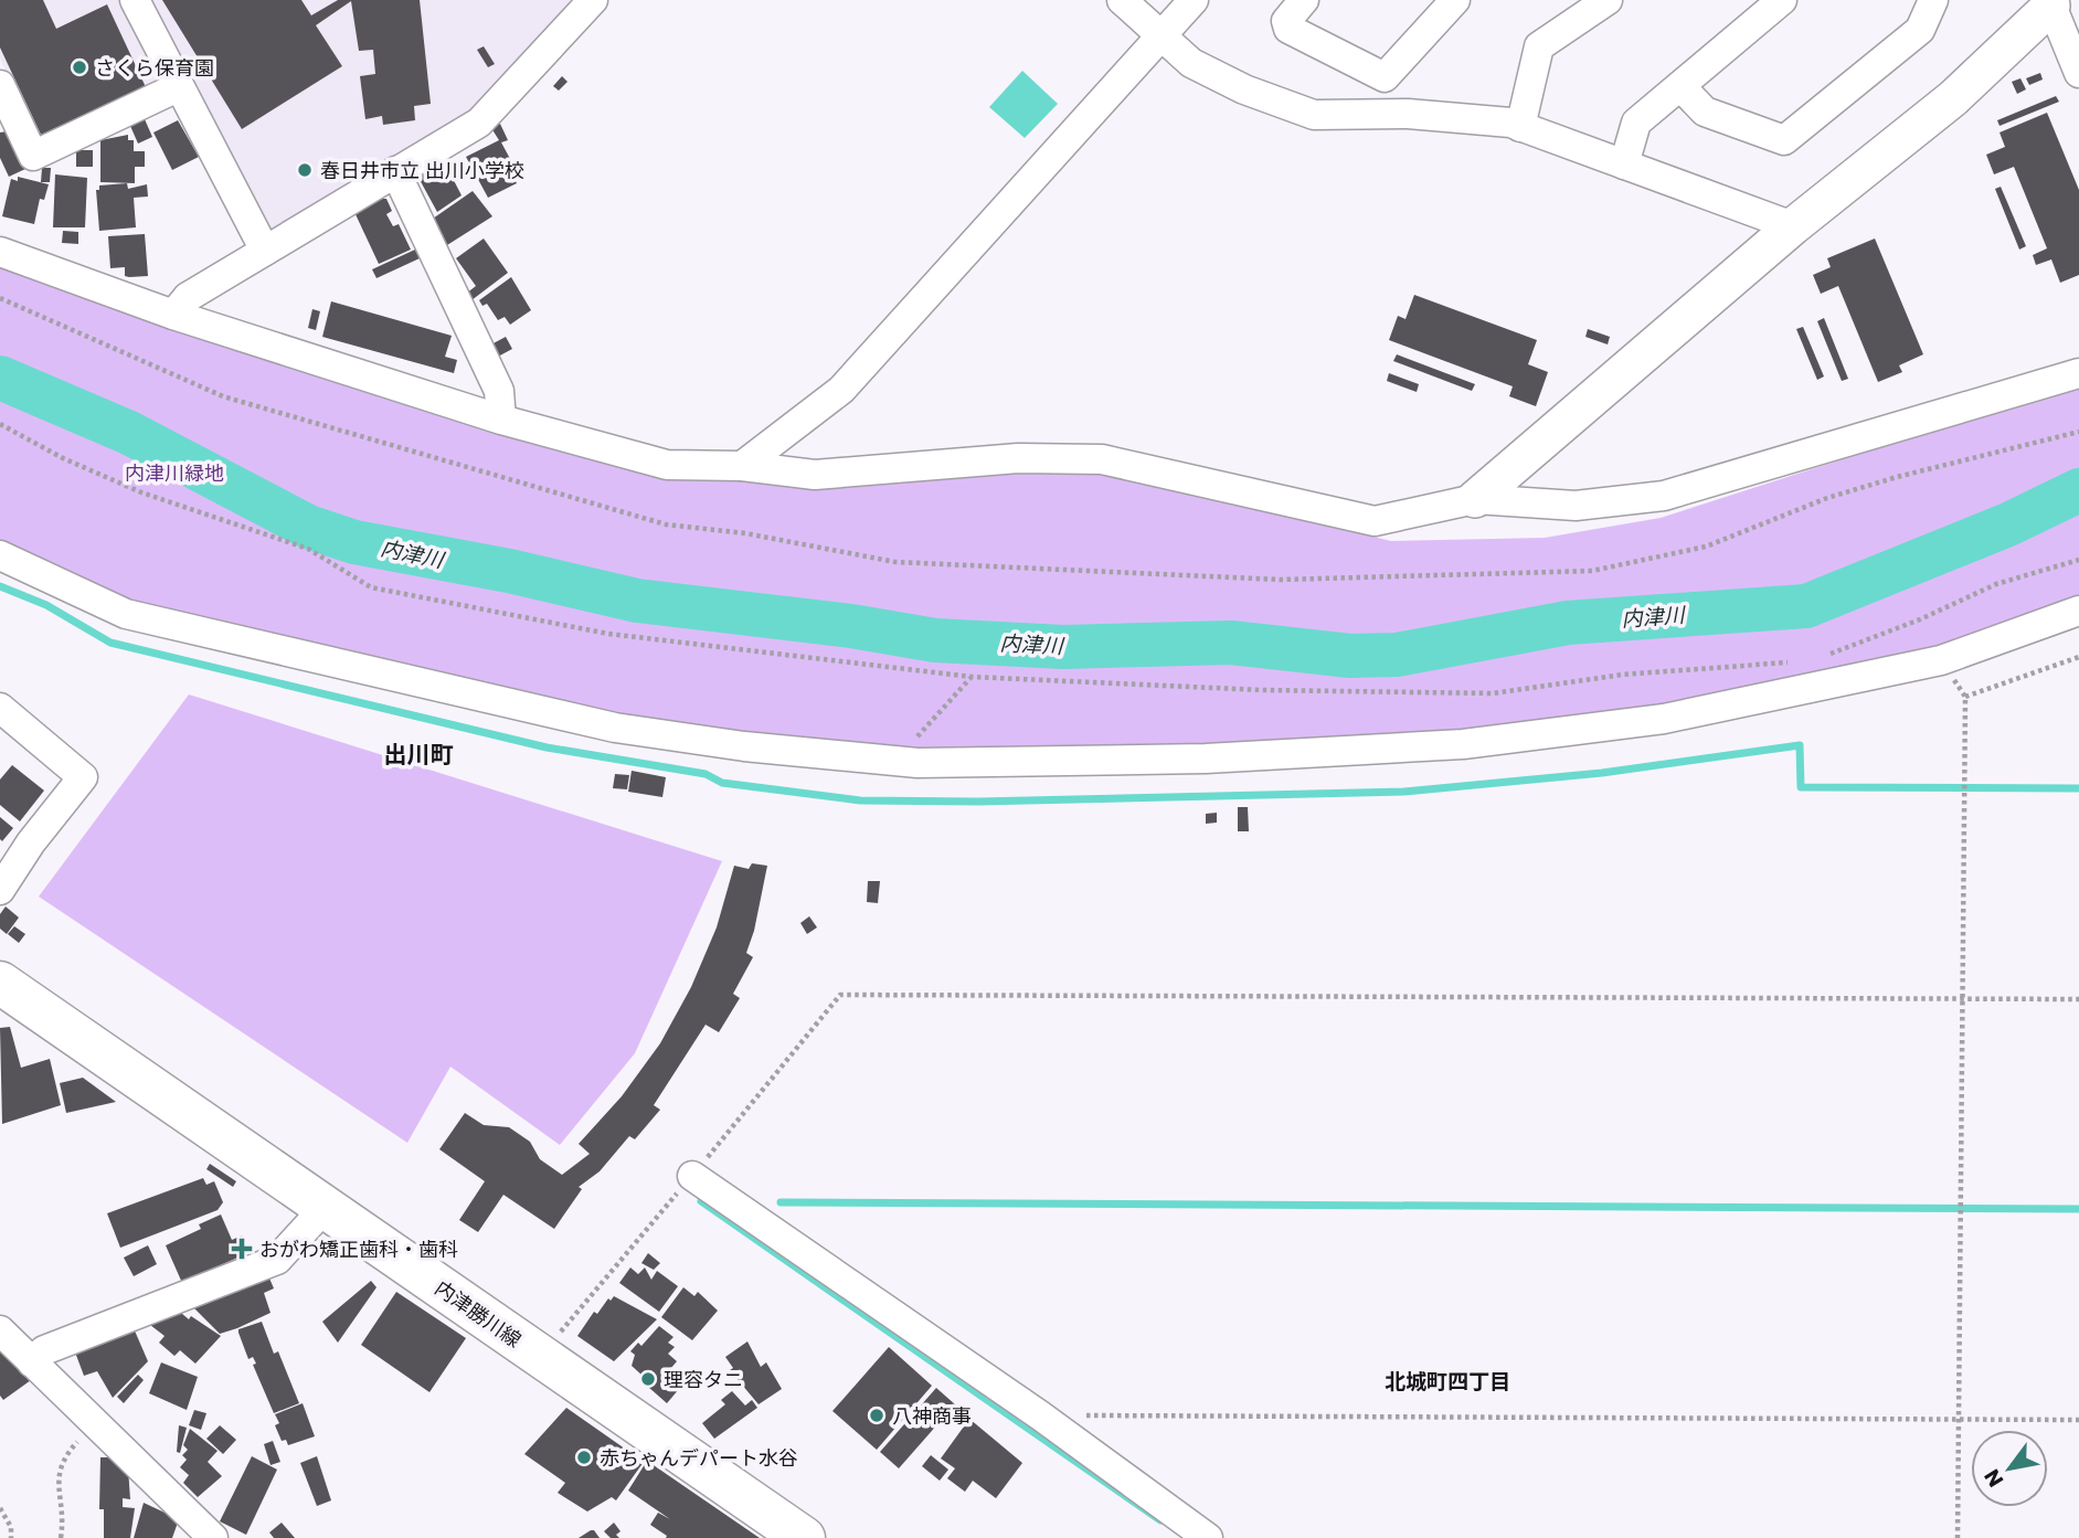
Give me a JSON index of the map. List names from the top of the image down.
{
  "streets": {
    "main road": ["内津勝川線"]
  },
  "districts": ["出川町", "北城町四丁目"],
  "water": ["内津川"],
  "parks": ["内津川緑地"],
  "places": {
    "other": [
      "さくら保育園",
      "春日井市立 出川小学校",
      "理容タニ",
      "八神商事",
      "赤ちゃんデパート水谷"
    ],
    "health": ["おがわ矯正歯科・歯科"]
  },
  "north": "bottom left"
}
